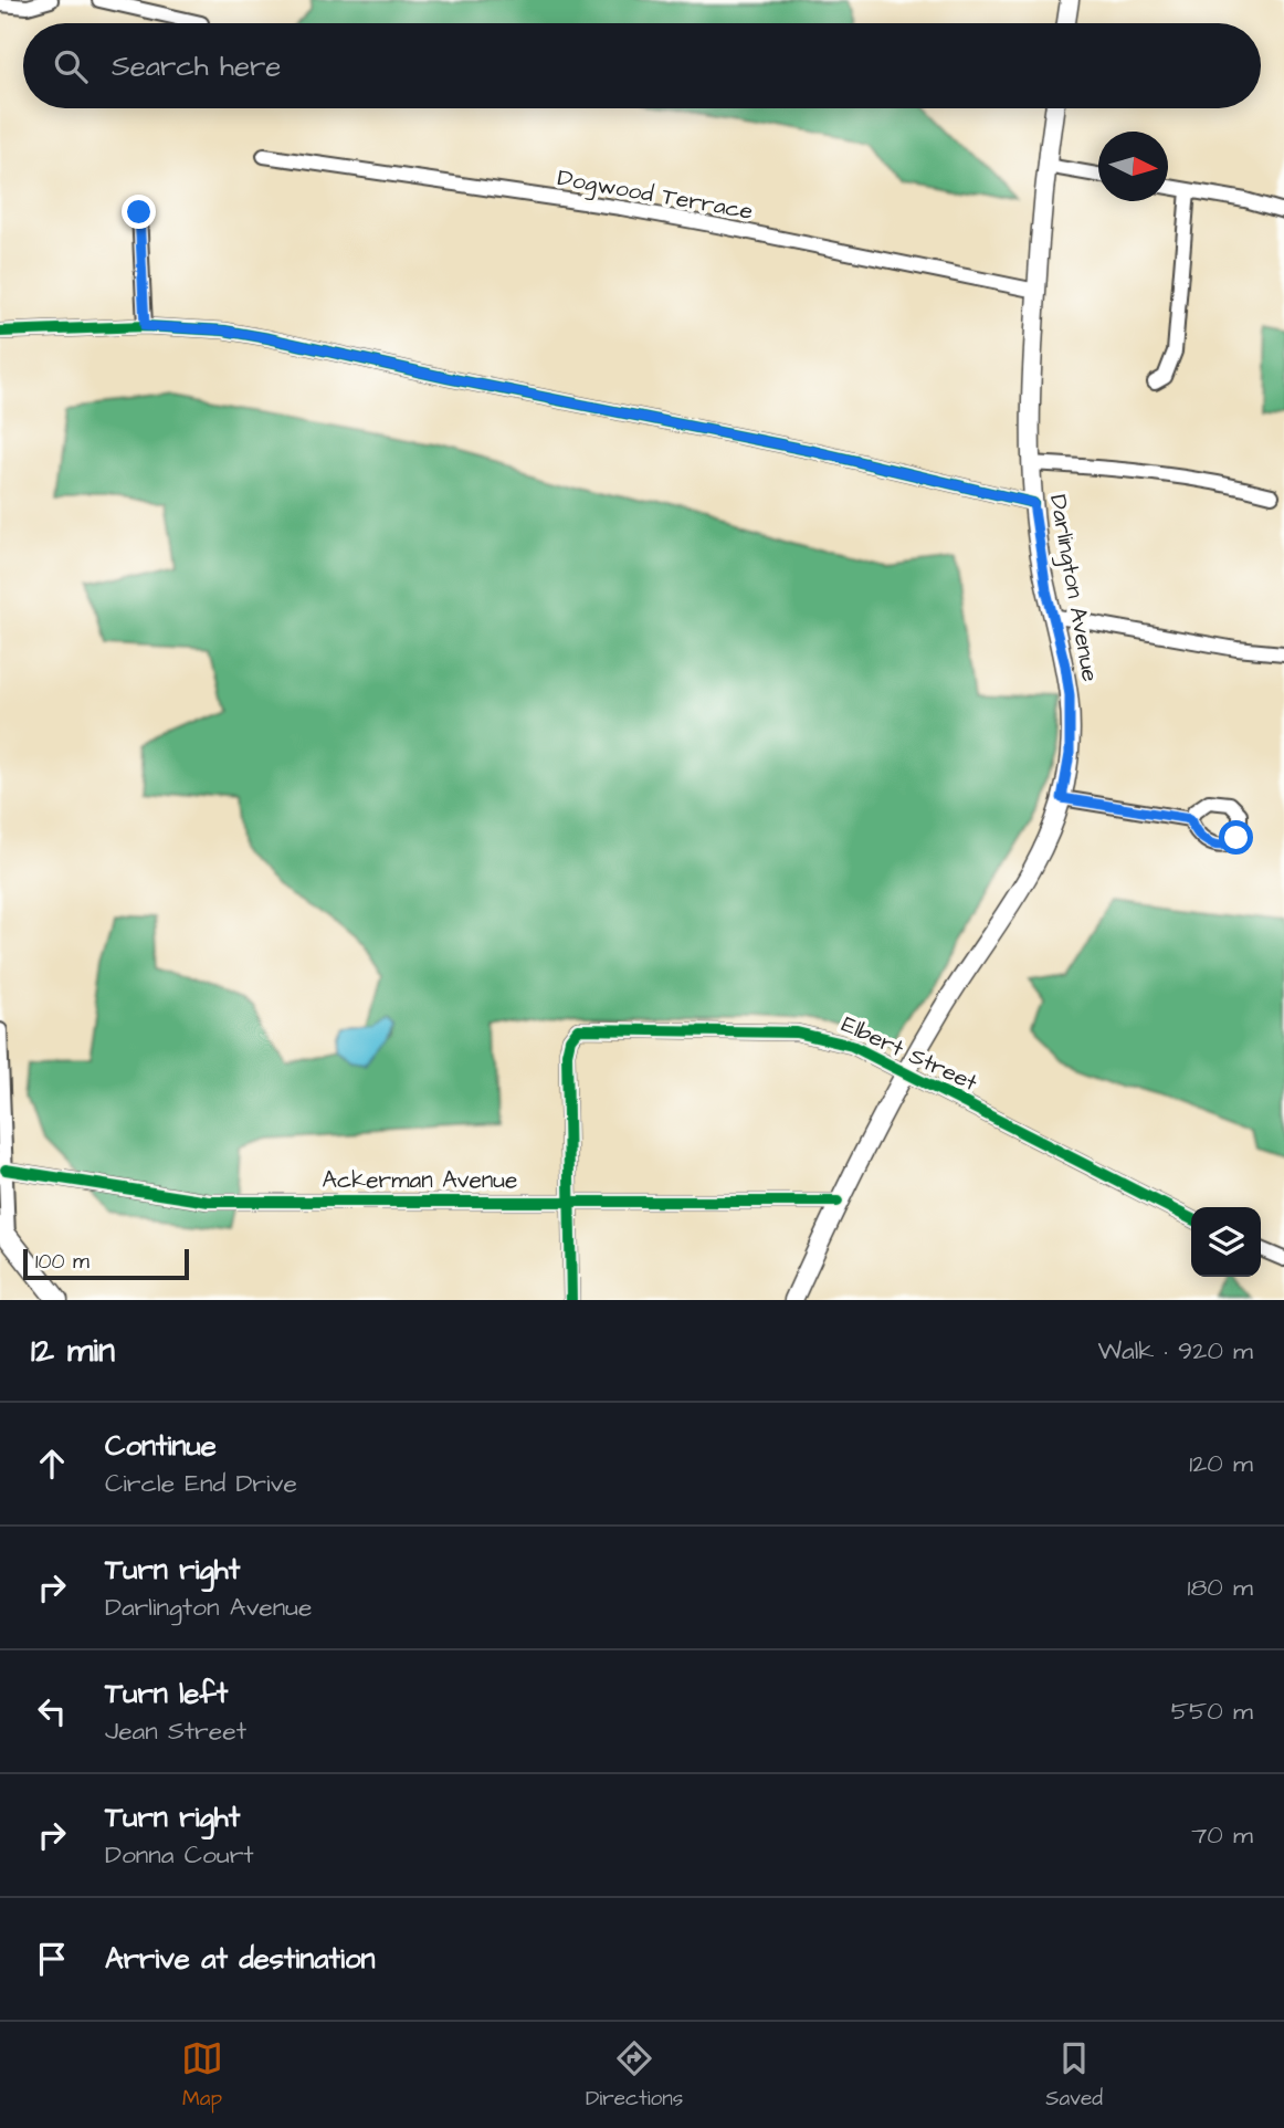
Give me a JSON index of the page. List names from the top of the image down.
{
  "streets": {
    "main road": ["Darlington Avenue"],
    "street": ["Dogwood Terrace", "Elbert Street", "Ackerman Avenue"]
  },
  "crossings": [
    ["Dogwood Terrace", "Darlington Avenue"],
    ["Darlington Avenue", "Elbert Street"],
    ["Darlington Avenue", "Ackerman Avenue"],
    ["Elbert Street", "Ackerman Avenue"]
  ],
  "scale_bar": "100 m",
  "north": "right",
  "page": {
    "search": "Search here",
    "scale": "100 m",
    "heading": ["12 min", "Walk · 920 m"],
    "list": [
      ["Continue", "Circle End Drive", "120 m"],
      ["Turn right", "Darlington Avenue", "180 m"],
      ["Turn left", "Jean Street", "550 m"],
      ["Turn right", "Donna Court", "70 m"],
      "Arrive at destination"
    ],
    "nav": ["Map", "Directions", "Saved"]
  }
}
